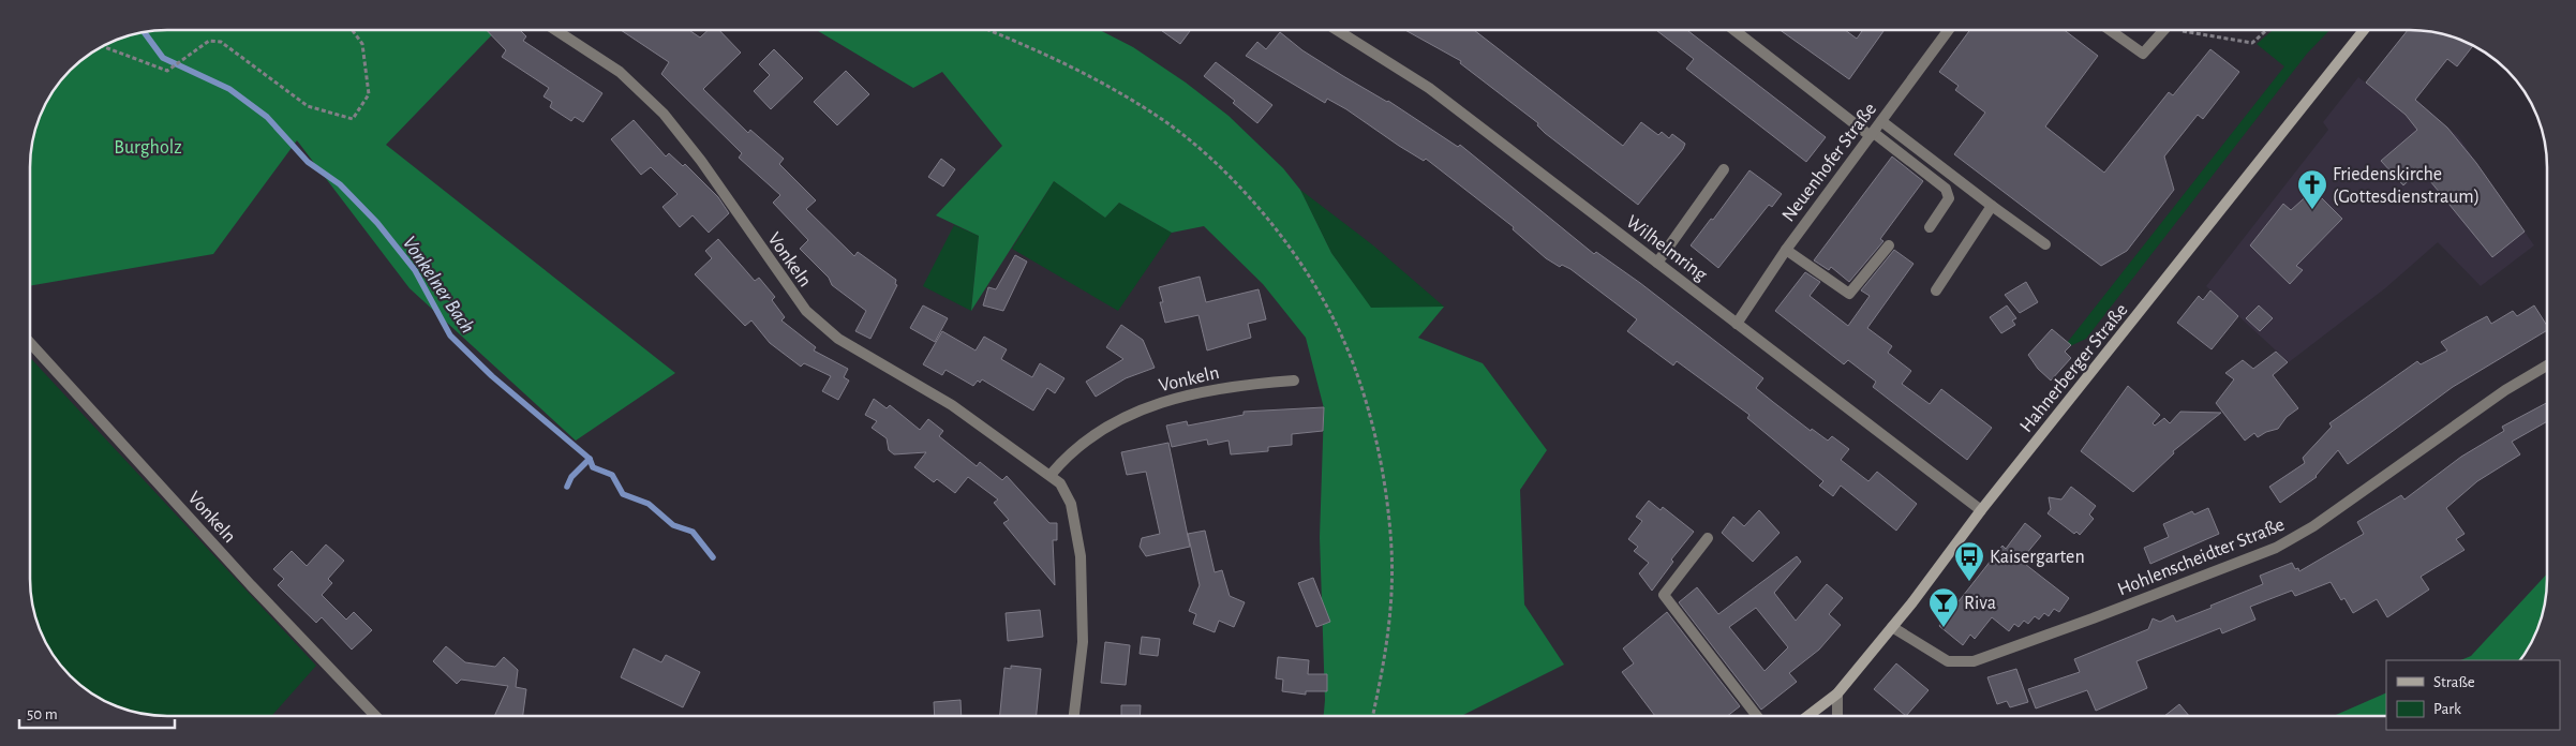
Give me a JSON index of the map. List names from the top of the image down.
{
  "streets": {
    "main road": ["Hahnerberger Straße"],
    "street": [
      "Neuenhofer Straße",
      "Wilhelmring",
      "Vonkeln",
      "Hohlenscheidter Straße"
    ]
  },
  "crossings": [
    ["Neuenhofer Straße", "Wilhelmring"],
    ["Wilhelmring", "Hahnerberger Straße"],
    ["Hahnerberger Straße", "Hohlenscheidter Straße"]
  ],
  "water": ["Vonkelner Bach"],
  "parks": ["Burgholz"],
  "places": {
    "church": ["Friedenskirche (Gottesdienstraum)"],
    "bus stop": ["Kaisergarten"],
    "bar": ["Riva"]
  },
  "legend": ["Straße", "Park"],
  "scale_bar": "50 m"
}
